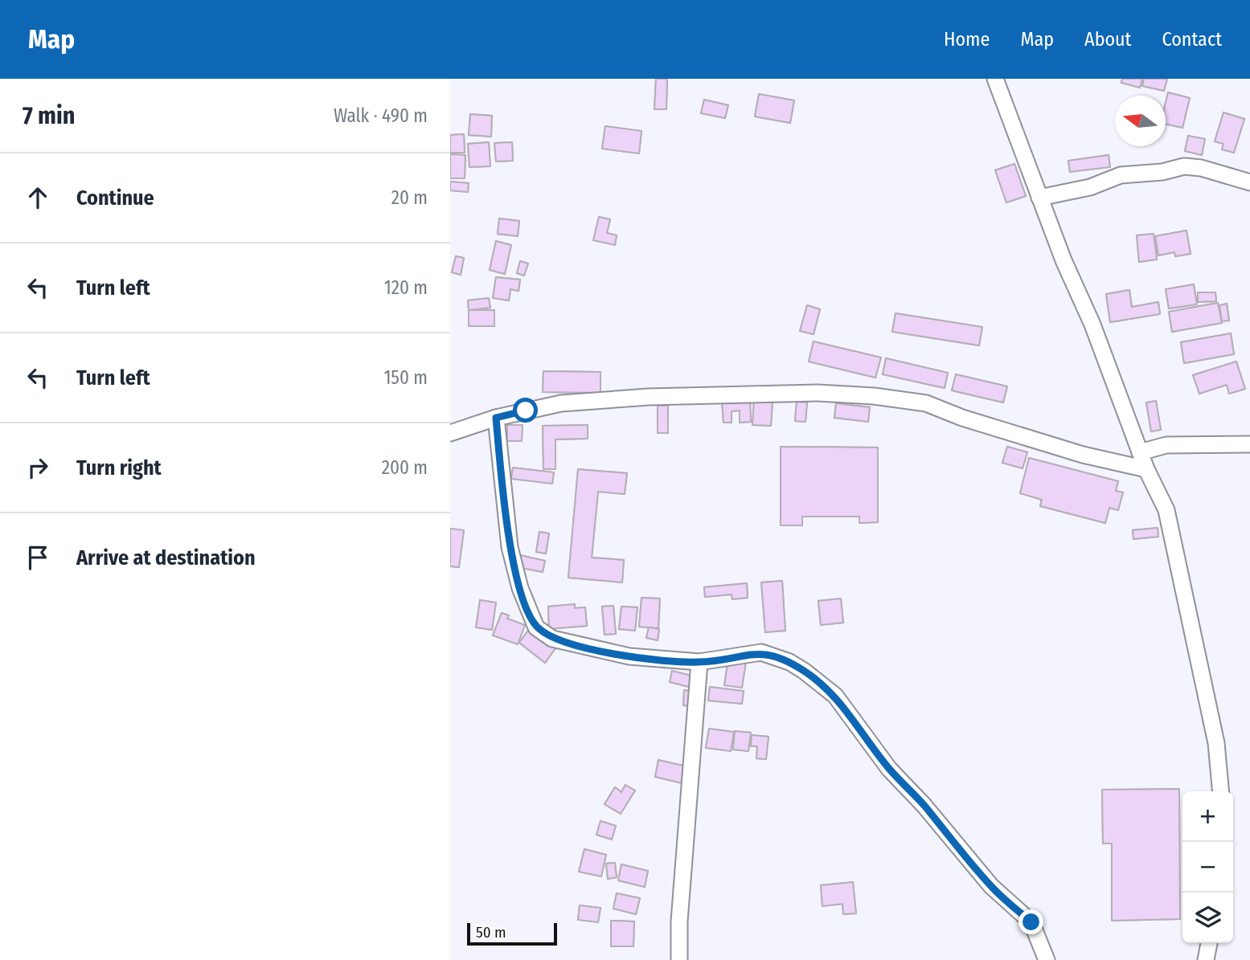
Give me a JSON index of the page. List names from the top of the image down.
{
  "scale_bar": "50 m",
  "north": "left",
  "page": {
    "header": "Map",
    "nav": [
      "Home",
      "Map",
      "About",
      "Contact"
    ],
    "heading": ["7 min", "Walk · 490 m"],
    "list": [
      ["Continue", "20 m"],
      ["Turn left", "120 m"],
      ["Turn left", "150 m"],
      ["Turn right", "200 m"],
      "Arrive at destination"
    ],
    "map_buttons": ["+", "−"],
    "scale": "50 m"
  }
}
